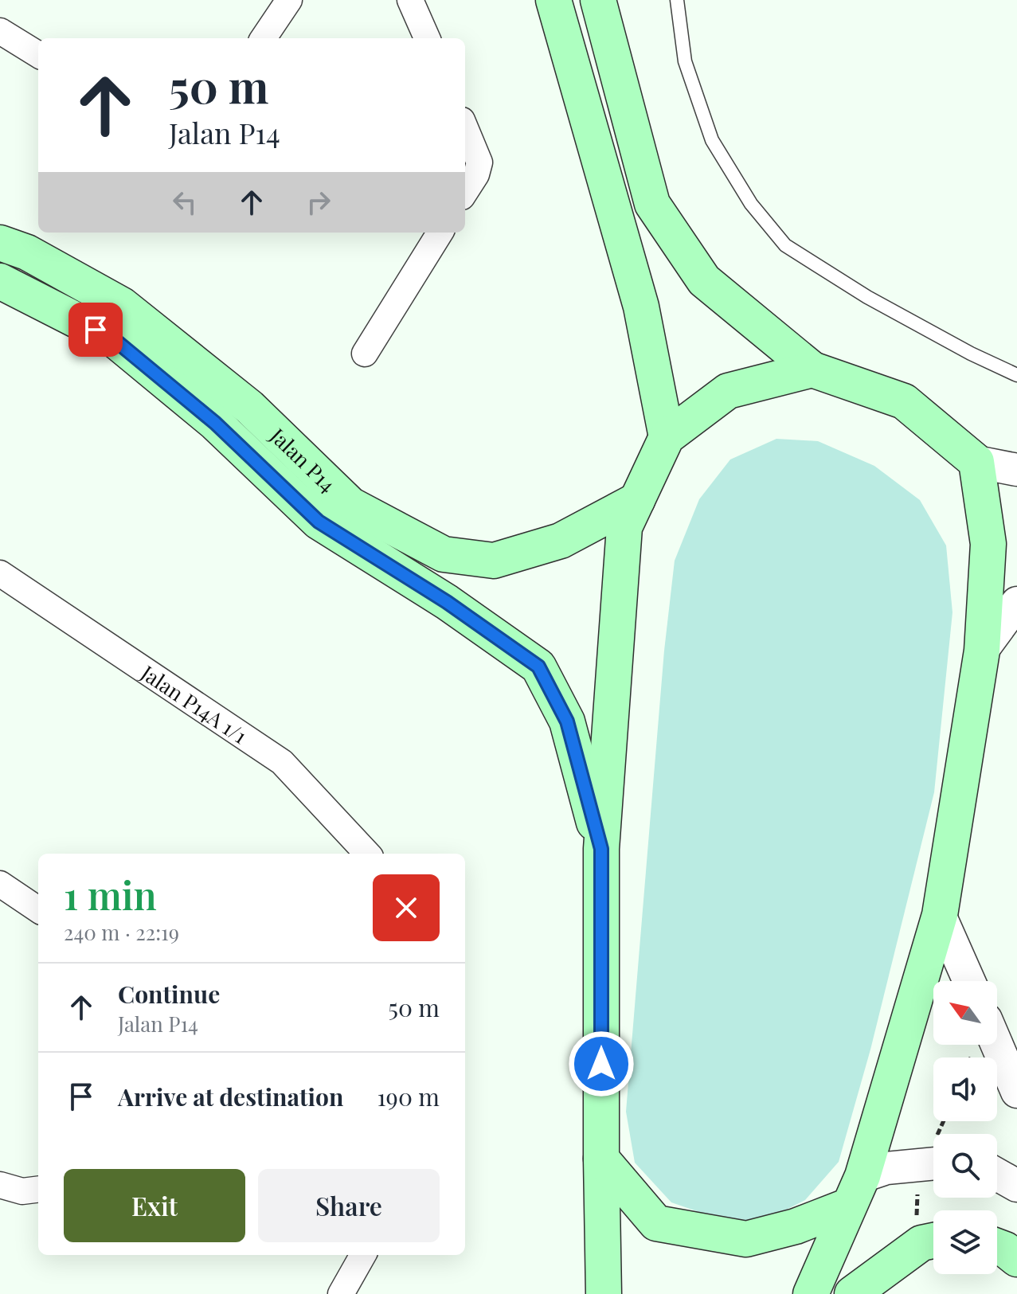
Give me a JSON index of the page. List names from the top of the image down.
{
  "streets": {
    "main road": ["Jalan P14"],
    "street": ["Jalan P14A 1/1"]
  },
  "north": "top left",
  "page": {
    "turn": ["50 m", "Jalan P14"],
    "heading": ["1 min", "240 m · 22:19"],
    "list": [
      {
        "name": "Continue",
        "note": "Jalan P14",
        "value": "50 m"
      },
      {
        "name": "Arrive at destination",
        "value": "190 m"
      }
    ],
    "buttons": ["Exit", "Share"]
  }
}
